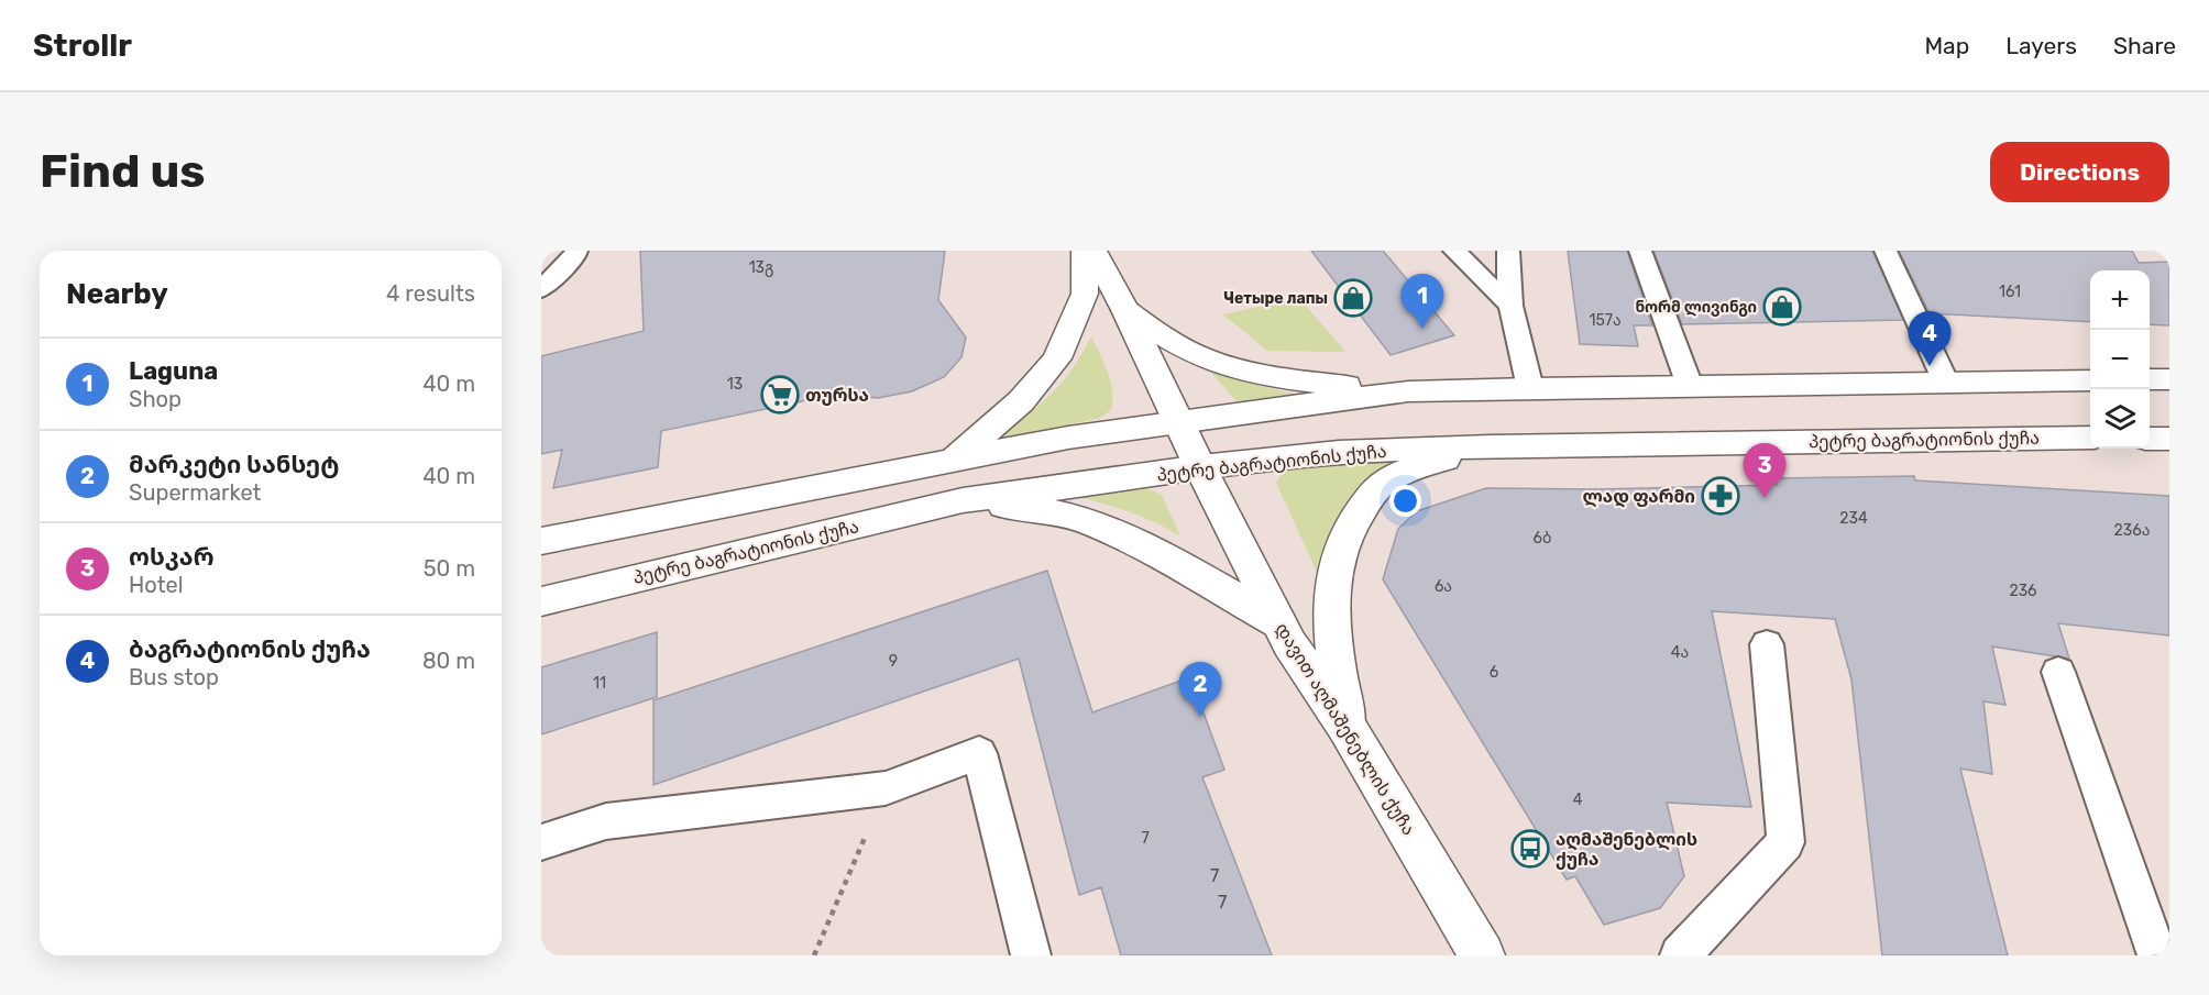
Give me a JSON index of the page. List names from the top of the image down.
{
  "streets": {
    "main road": ["პეტრე ბაგრატიონის ქუჩა", "დავით აღმაშენებლის ქუჩა"]
  },
  "crossings": [
    ["პეტრე ბაგრატიონის ქუჩა", "დავით აღმაშენებლის ქუჩა"]
  ],
  "places": {
    "shop": ["Четыре лапы", "ნორმ ლივინგი"],
    "supermarket": ["თურსა"],
    "pharmacy": ["ლად ფარმი"],
    "bus stop": ["აღმაშენებლის ქუჩა"]
  },
  "house_numbers": [
    "13გ",
    "161",
    "157ა",
    "13",
    "234",
    "236ა",
    "6ბ",
    "6ა",
    "236",
    "4ა",
    "9",
    "6",
    "11",
    "4",
    "7",
    "7",
    "7"
  ],
  "page": {
    "header": "Strollr",
    "nav": ["Map", "Layers", "Share"],
    "buttons": "Directions",
    "title": "Find us",
    "heading": ["Nearby", "4 results"],
    "map_buttons": ["+", "−"],
    "pins": [
      "1",
      "4",
      "3",
      "2"
    ],
    "list": [
      {
        "mark": "1",
        "name": "Laguna",
        "note": "Shop",
        "value": "40 m"
      },
      {
        "mark": "2",
        "name": "მარკეტი სანსეტ",
        "note": "Supermarket",
        "value": "40 m"
      },
      {
        "mark": "3",
        "name": "ოსკარ",
        "note": "Hotel",
        "value": "50 m"
      },
      {
        "mark": "4",
        "name": "ბაგრატიონის ქუჩა",
        "note": "Bus stop",
        "value": "80 m"
      }
    ]
  }
}
